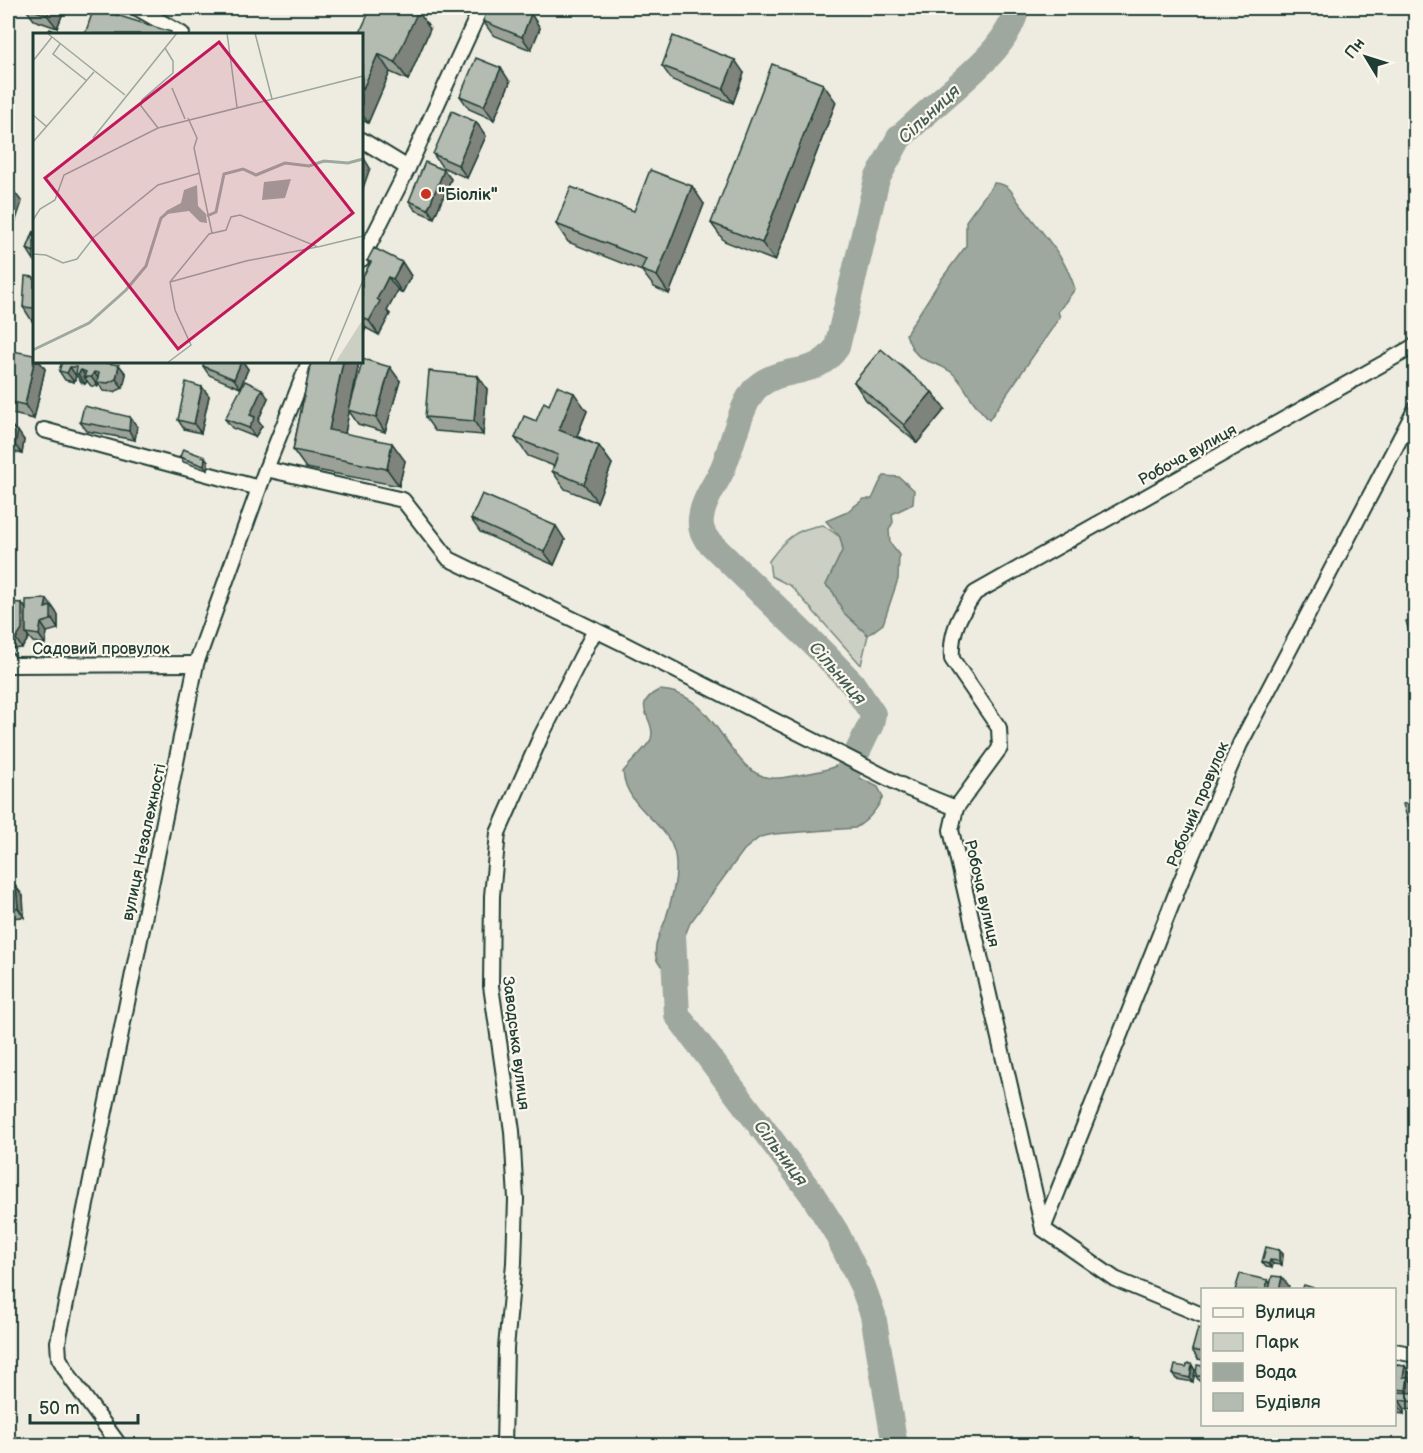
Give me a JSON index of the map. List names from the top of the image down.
{
  "streets": {
    "street": [
      "Робоча вулиця",
      "Садовий провулок",
      "Робочий провулок",
      "вулиця Незалежності",
      "Заводська вулиця"
    ]
  },
  "crossings": [
    ["Робоча вулиця", "Робочий провулок"],
    ["Садовий провулок", "вулиця Незалежності"]
  ],
  "water": ["Сільниця"],
  "places": ["\"Біолік\""],
  "legend": [
    "Вулиця",
    "Парк",
    "Вода",
    "Будівля"
  ],
  "scale_bar": "50 m",
  "north": "top left"
}
